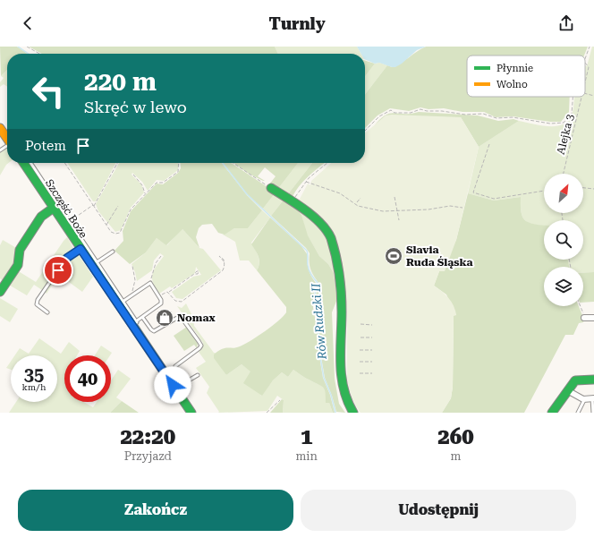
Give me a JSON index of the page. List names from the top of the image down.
{
  "streets": {
    "street": ["Szczęść Boże"],
    "path": ["Alejka 3"]
  },
  "water": ["Rów Rudzki II"],
  "places": {
    "sports": ["Slavia Ruda Śląska"],
    "shop": ["Nomax"]
  },
  "legend": ["Płynnie", "Wolno"],
  "north": "top right",
  "page": {
    "header": "Turnly",
    "turn": ["220 m", "Skręć w lewo"],
    "then": "Potem",
    "speed": "35 km/h",
    "limit": "40",
    "eta": [
      "22:20",
      "Przyjazd",
      "1",
      "min",
      "260",
      "m"
    ],
    "buttons": ["Zakończ", "Udostępnij"]
  }
}
